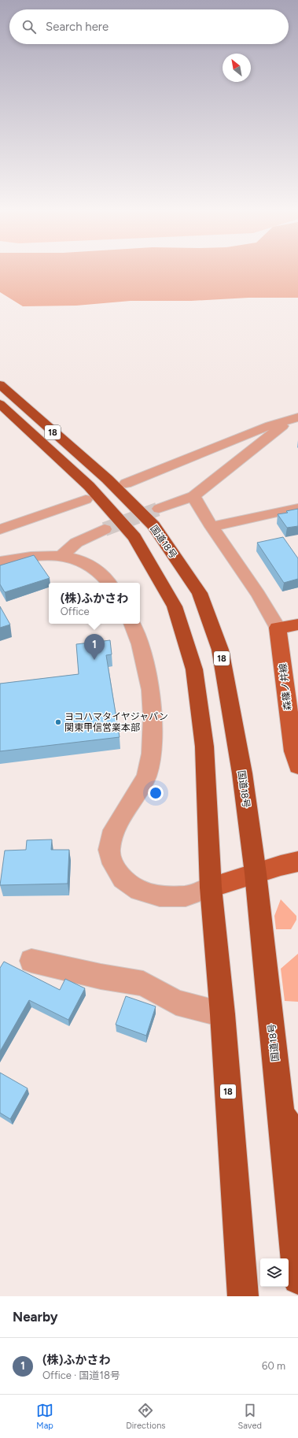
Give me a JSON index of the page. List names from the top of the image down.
{
  "streets": {
    "highway": ["18", "国道18号"],
    "main road": ["森篠ノ井線"]
  },
  "places": ["ヨコハマタイヤジャパン 関東甲信営業本部"],
  "north": "top left",
  "page": {
    "search": "Search here",
    "popup": ["(株)ふかさわ", "Office"],
    "pins": "1",
    "heading": "Nearby",
    "list": [
      {
        "mark": "1",
        "name": "(株)ふかさわ",
        "note": "Office · 国道18号",
        "value": "60 m"
      }
    ],
    "nav": ["Map", "Directions", "Saved"]
  }
}
